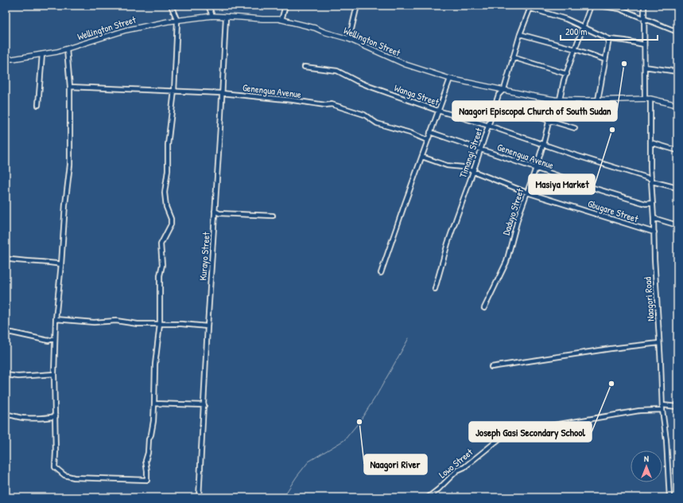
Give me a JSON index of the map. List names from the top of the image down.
{
  "streets": {
    "main road": ["Wellington Street"],
    "street": [
      "Genengua Avenue",
      "Wanga Street",
      "Timangi Street",
      "Gbugare Street",
      "Daduyo Street",
      "Kurayo Street",
      "Naagori Road",
      "Lowo Street"
    ]
  },
  "crossings": [
    ["Wellington Street", "Timangi Street"],
    ["Wellington Street", "Daduyo Street"],
    ["Wellington Street", "Kurayo Street"],
    ["Wellington Street", "Naagori Road"],
    ["Genengua Avenue", "Timangi Street"],
    ["Genengua Avenue", "Daduyo Street"],
    ["Genengua Avenue", "Kurayo Street"],
    ["Genengua Avenue", "Naagori Road"],
    ["Wanga Street", "Timangi Street"],
    ["Wanga Street", "Daduyo Street"],
    ["Wanga Street", "Naagori Road"],
    ["Timangi Street", "Gbugare Street"],
    ["Gbugare Street", "Daduyo Street"],
    ["Gbugare Street", "Naagori Road"],
    ["Naagori Road", "Lowo Street"]
  ],
  "places": [
    "Naagori Episcopal Church of South Sudan",
    "Masiya Market",
    "Joseph Gasi Secondary School",
    "Naagori River"
  ],
  "scale_bar": "200 m",
  "north": "top"
}
